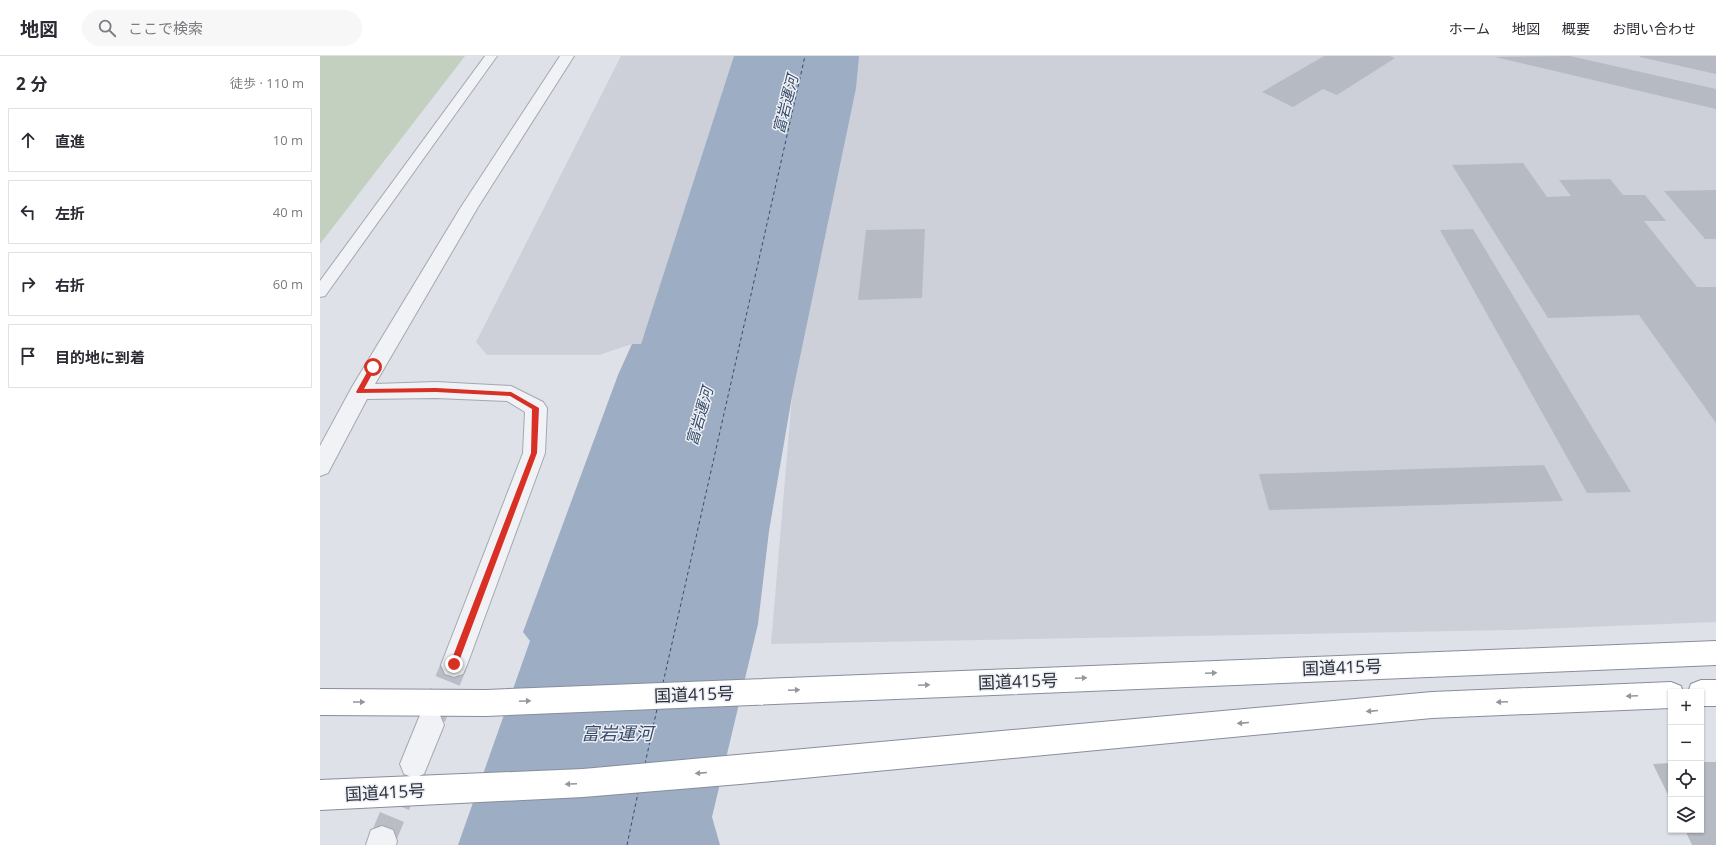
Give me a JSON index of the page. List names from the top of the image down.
{
  "streets": {
    "highway": ["国道415号"]
  },
  "water": ["富岩運河"],
  "page": {
    "header": "地図",
    "search": "ここで検索",
    "nav": [
      "ホーム",
      "地図",
      "概要",
      "お問い合わせ"
    ],
    "heading": ["2 分", "徒歩 · 110 m"],
    "list": [
      ["直進", "10 m"],
      ["左折", "40 m"],
      ["右折", "60 m"],
      "目的地に到着"
    ],
    "map_buttons": ["+", "−"]
  }
}
